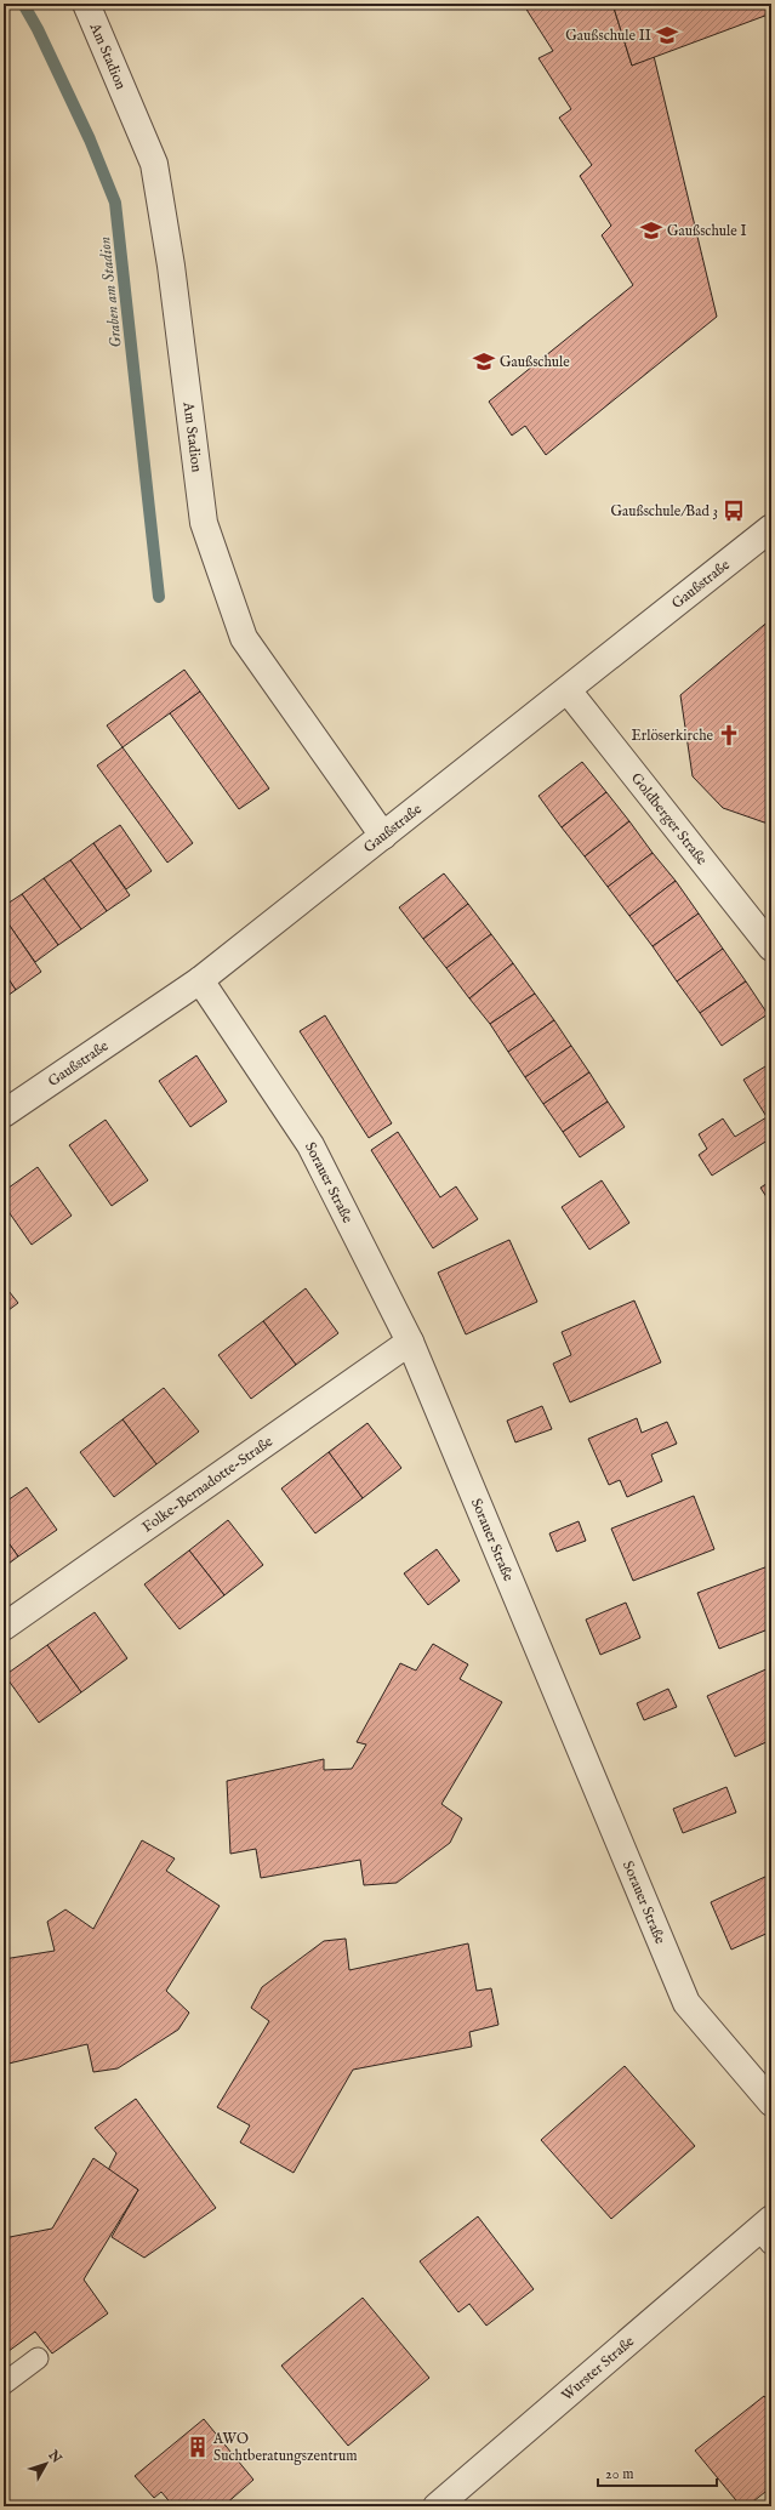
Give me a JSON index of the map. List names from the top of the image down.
{
  "streets": {
    "street": [
      "Am Stadion",
      "Gaußstraße",
      "Goldberger Straße",
      "Sorauer Straße",
      "Folke-Bernadotte-Straße",
      "Wurster Straße"
    ]
  },
  "crossings": [
    ["Am Stadion", "Gaußstraße"],
    ["Gaußstraße", "Goldberger Straße"],
    ["Gaußstraße", "Sorauer Straße"],
    ["Sorauer Straße", "Folke-Bernadotte-Straße"]
  ],
  "water": ["Graben am Stadion"],
  "places": {
    "school or university": ["Gaußschule II", "Gaußschule I", "Gaußschule"],
    "bus stop": ["Gaußschule/Bad 3"],
    "church": ["Erlöserkirche"],
    "building": ["AWO Suchtberatungszentrum"]
  },
  "scale_bar": "20 m",
  "north": "top right"
}
